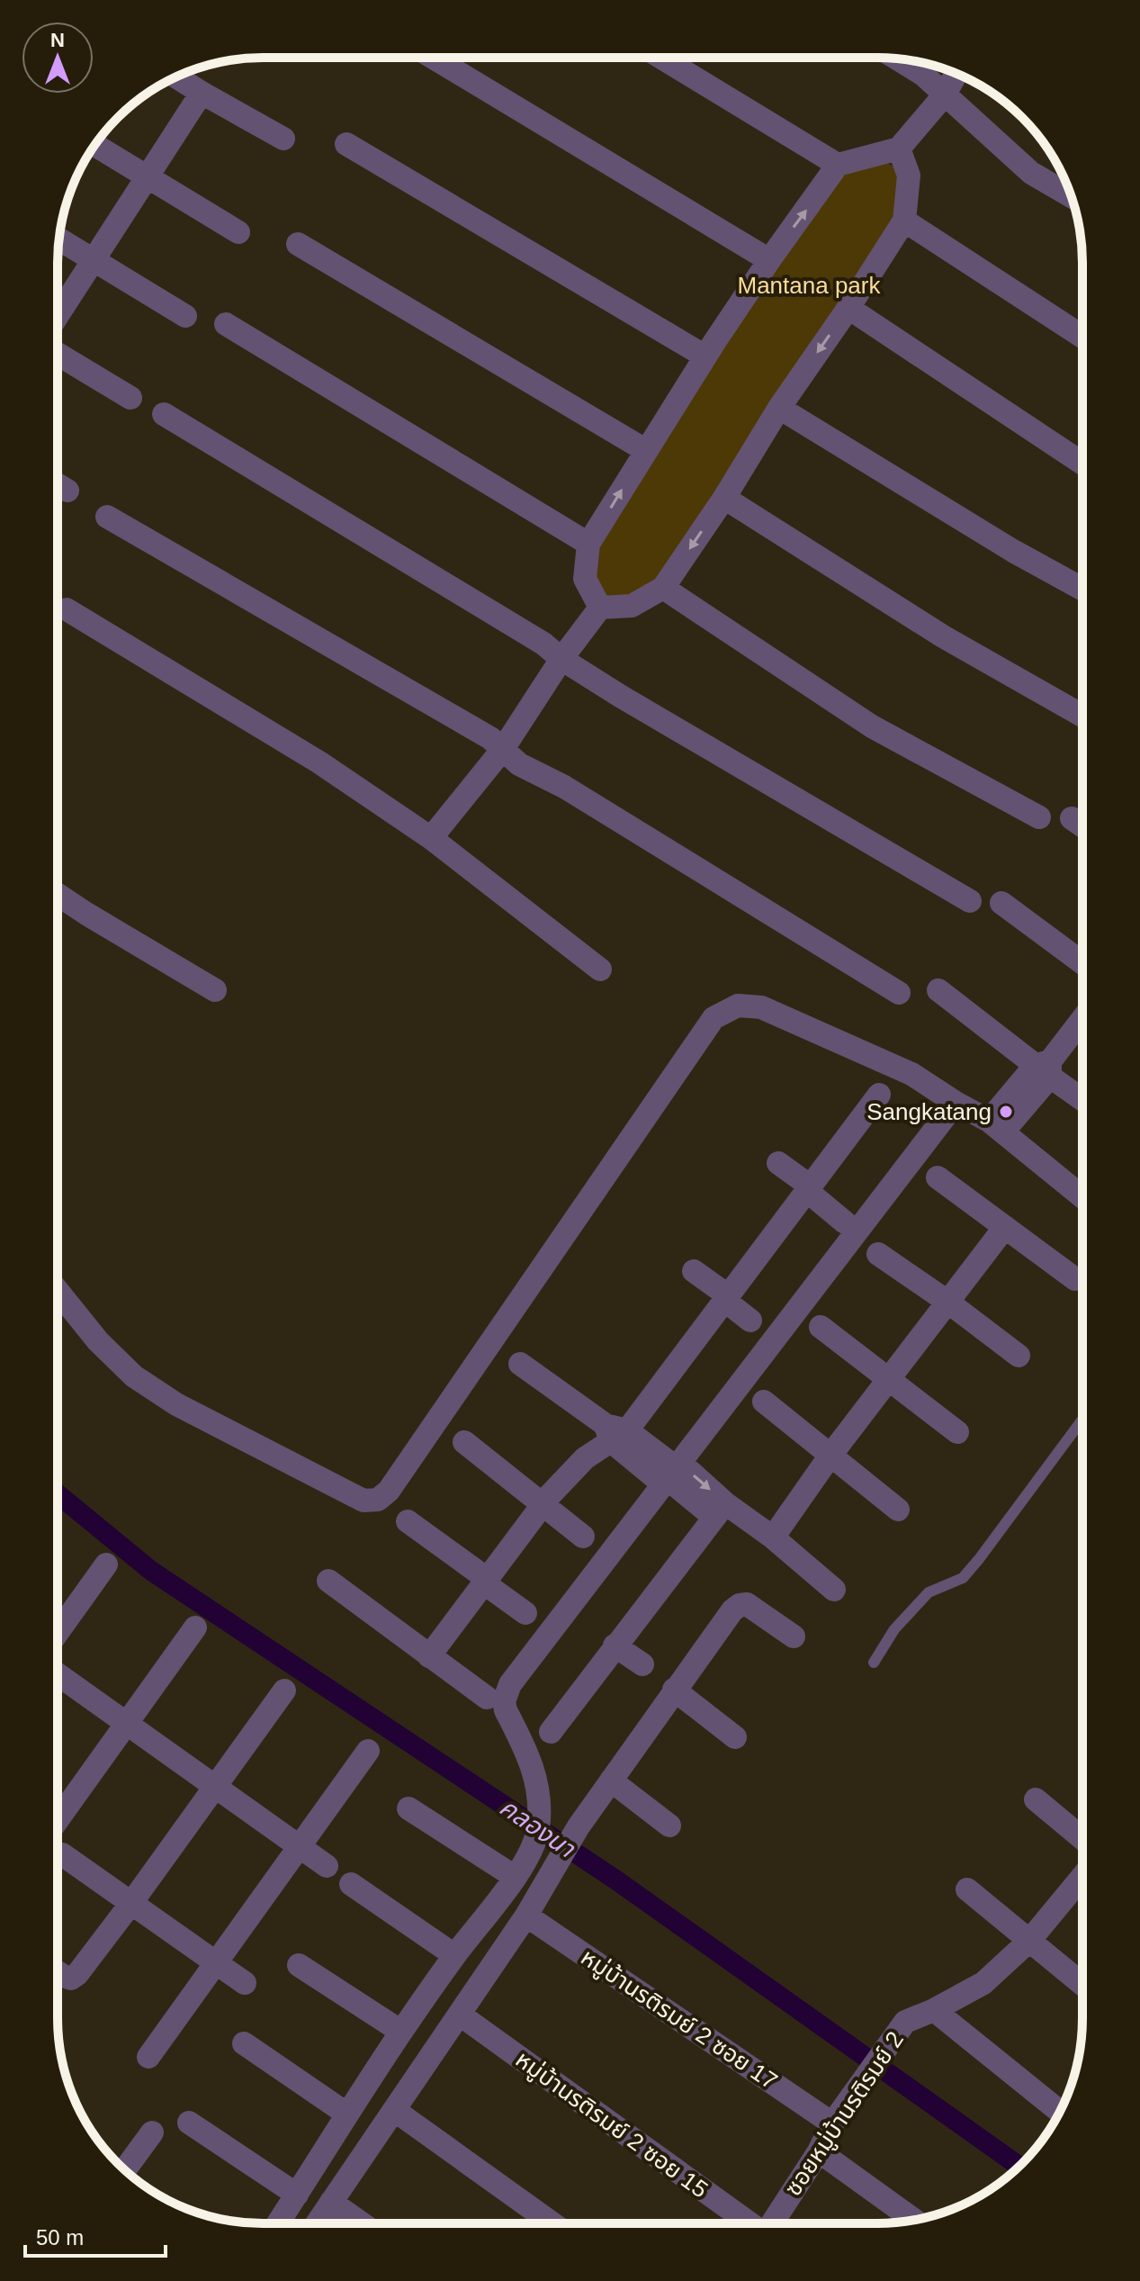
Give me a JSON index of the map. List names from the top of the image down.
{
  "streets": {
    "street": ["หมู่บ้านรติรมย์ 2 ซอย 17", "ซอยหมู่บ้านรติรมย์ 2", "หมู่บ้านรติรมย์ 2 ซอย 15"]
  },
  "crossings": [
    ["หมู่บ้านรติรมย์ 2 ซอย 17", "ซอยหมู่บ้านรติรมย์ 2"]
  ],
  "water": ["คลองนา"],
  "parks": ["Mantana park"],
  "places": ["Sangkatang"],
  "scale_bar": "50 m",
  "north": "top"
}
